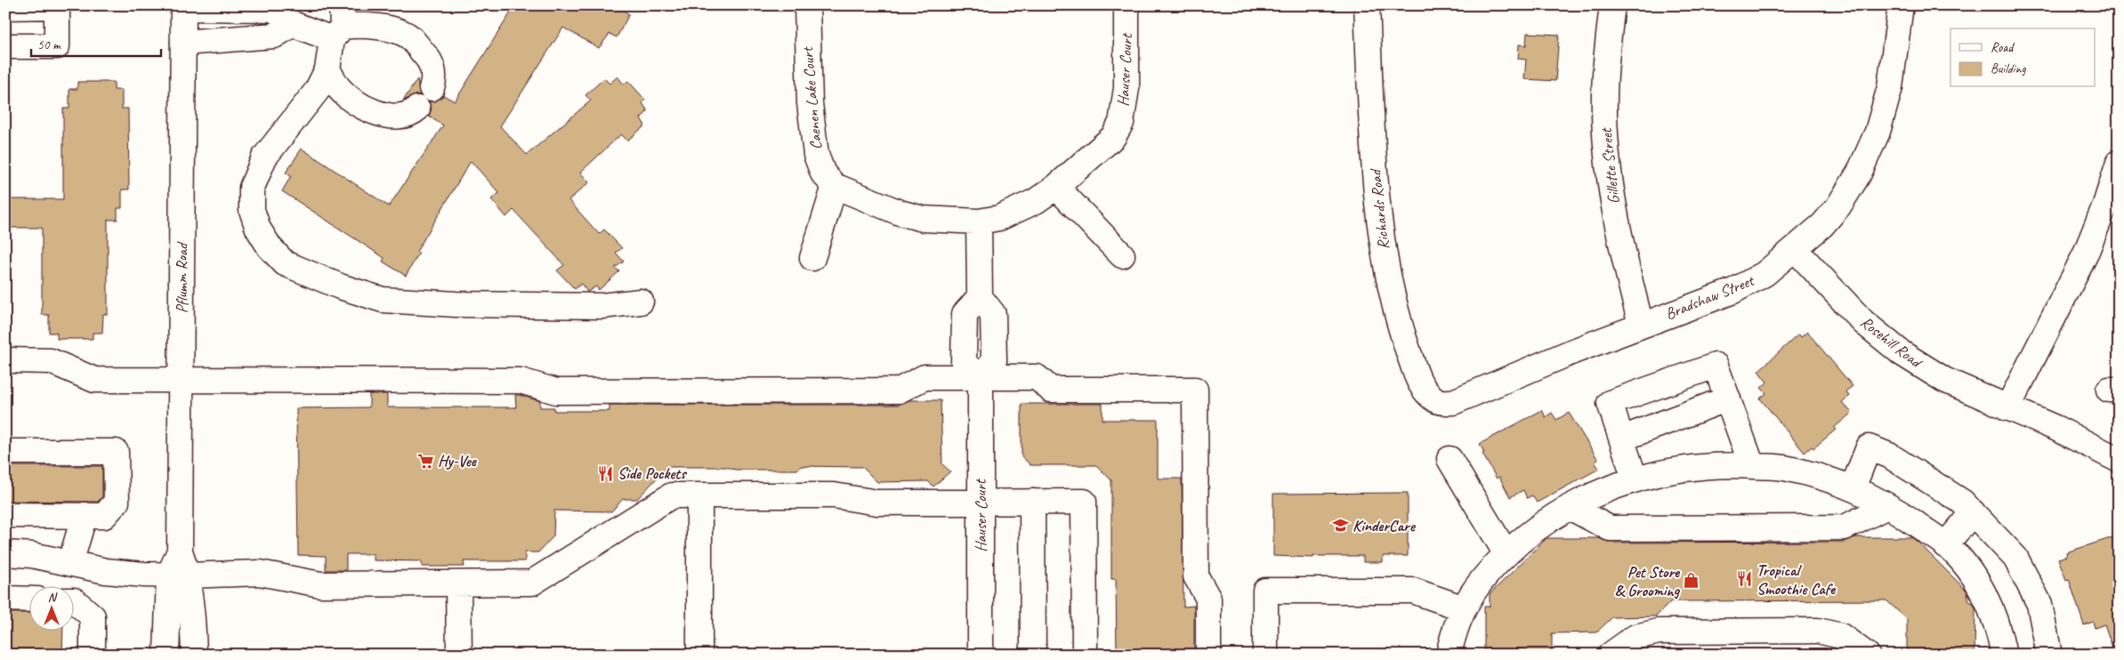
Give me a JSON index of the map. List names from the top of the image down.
{
  "streets": {
    "street": [
      "Hauser Court",
      "Caenen Lake Court",
      "Gillette Street",
      "Richards Road",
      "Pflumm Road",
      "Bradshaw Street",
      "Rosehill Road"
    ]
  },
  "crossings": [
    ["Hauser Court", "Caenen Lake Court"],
    ["Gillette Street", "Bradshaw Street"],
    ["Richards Road", "Bradshaw Street"],
    ["Bradshaw Street", "Rosehill Road"]
  ],
  "places": {
    "supermarket": ["Hy-Vee"],
    "restaurant": ["Side Pockets", "Tropical Smoothie Cafe"],
    "school or university": ["KinderCare"],
    "shop": ["Pet Store & Grooming"]
  },
  "legend": ["Road", "Building"],
  "scale_bar": "50 m",
  "north": "top"
}
